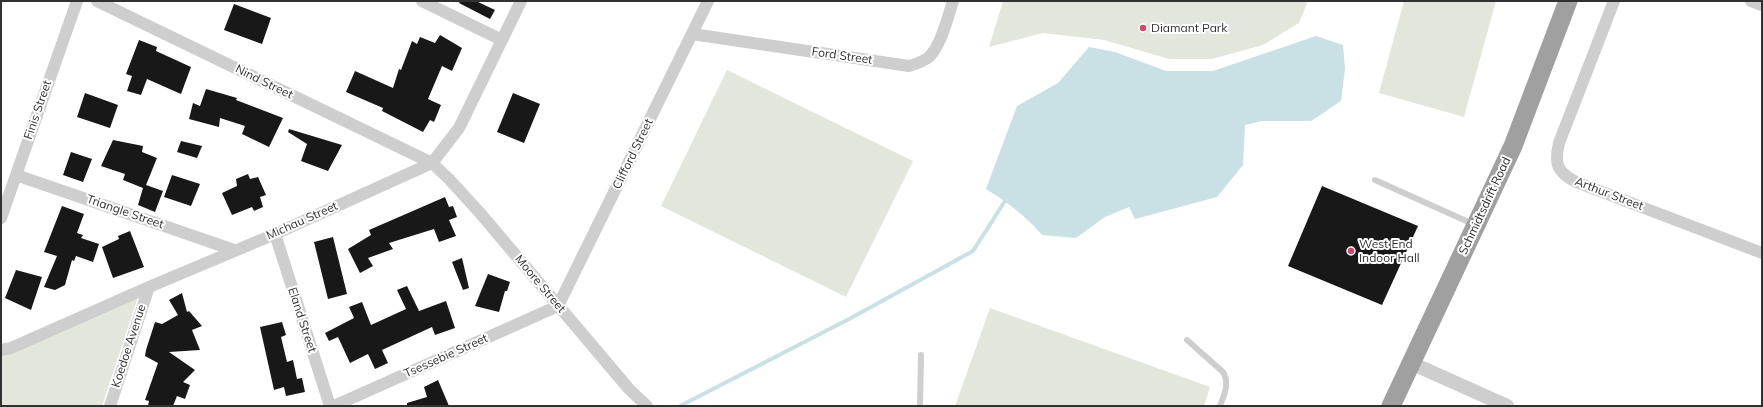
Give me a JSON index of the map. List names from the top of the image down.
{
  "streets": {
    "highway": ["Schmidtsdrift Road"],
    "street": [
      "Ford Street",
      "Nind Street",
      "Finis Street",
      "Clifford Street",
      "Arthur Street",
      "Triangle Street",
      "Michau Street",
      "Moore Street",
      "Eland Street",
      "Koedoe Avenue",
      "Tsessebie Street"
    ]
  },
  "crossings": [
    ["Ford Street", "Clifford Street"],
    ["Nind Street", "Michau Street"],
    ["Nind Street", "Moore Street"],
    ["Finis Street", "Triangle Street"],
    ["Clifford Street", "Moore Street"],
    ["Clifford Street", "Tsessebie Street"],
    ["Triangle Street", "Michau Street"],
    ["Michau Street", "Moore Street"],
    ["Michau Street", "Eland Street"],
    ["Michau Street", "Koedoe Avenue"],
    ["Moore Street", "Tsessebie Street"]
  ],
  "places": ["Diamant Park", "West End Indoor Hall"]
}
